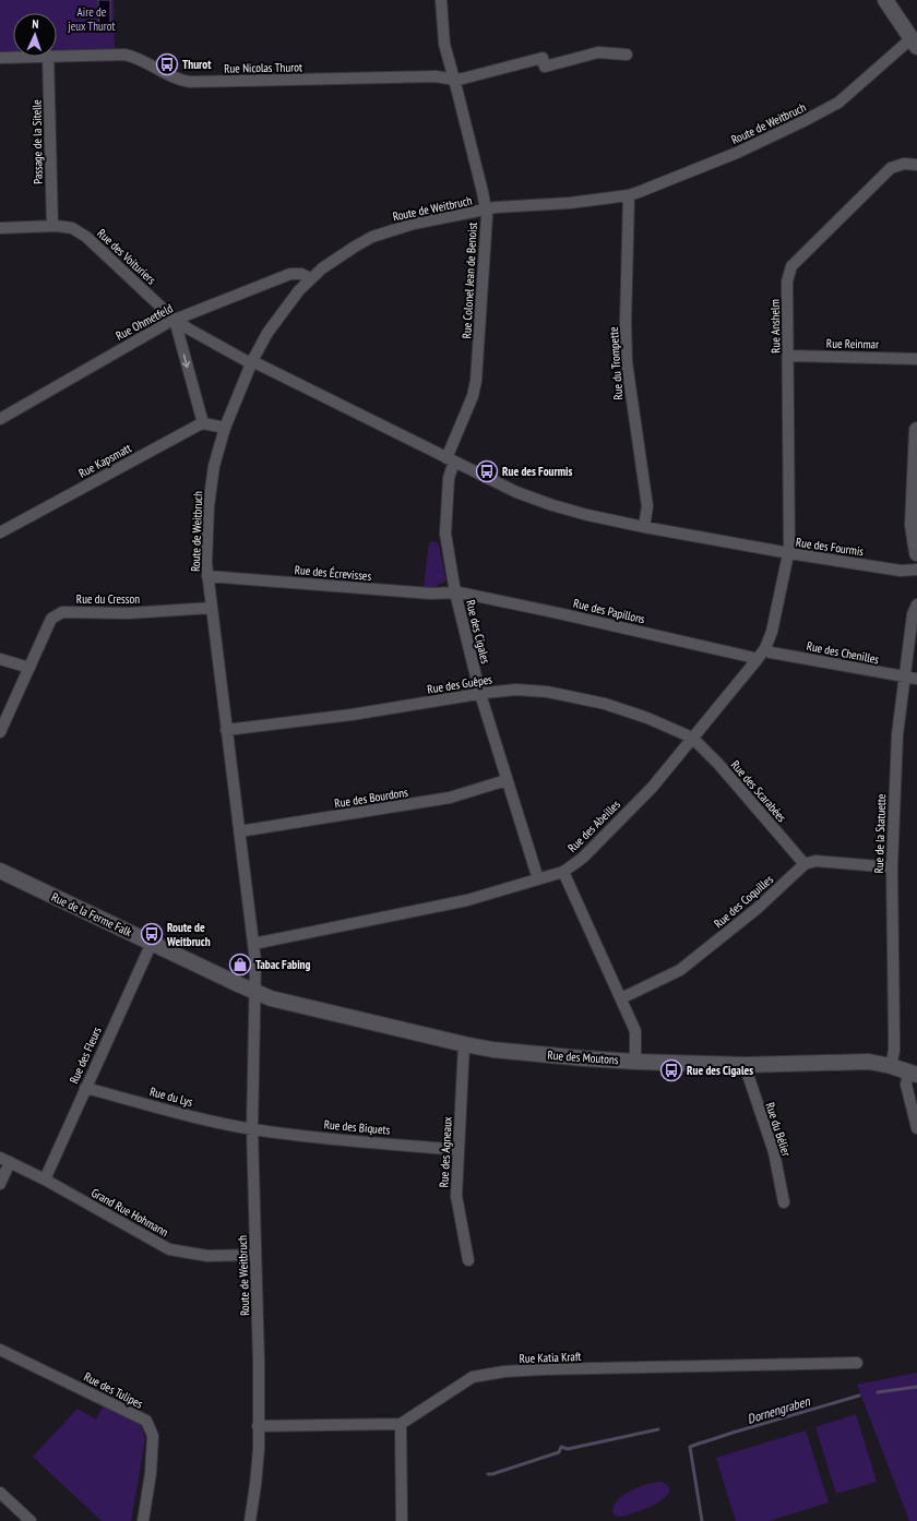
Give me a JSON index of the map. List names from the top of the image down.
{
  "streets": {
    "street": [
      "Rue Nicolas Thurot",
      "Route de Weitbruch",
      "Passage de la Sitelle",
      "Rue des Voituriers",
      "Rue Colonel Jean de Benoist",
      "Rue Ohmetfeld",
      "Rue Anshelm",
      "Rue Reinmar",
      "Rue du Trompette",
      "Rue Kapsmatt",
      "Rue des Fourmis",
      "Rue des Écrevisses",
      "Rue du Cresson",
      "Rue des Papillons",
      "Rue des Cigales",
      "Rue des Chenilles",
      "Rue des Guêpes",
      "Rue des Scarabées",
      "Rue des Bourdons",
      "Rue des Abeilles",
      "Rue de la Statuette",
      "Rue des Coquilles",
      "Rue de la Ferme Falk",
      "Rue des Fleurs",
      "Rue des Moutons",
      "Rue du Lys",
      "Rue des Biquets",
      "Rue du Bélier",
      "Rue des Agneaux",
      "Grand Rue Hohmann",
      "Rue Katia Kraft",
      "Rue des Tulipes"
    ]
  },
  "crossings": [
    ["Rue Nicolas Thurot", "Rue Colonel Jean de Benoist"],
    ["Route de Weitbruch", "Rue des Voituriers"],
    ["Route de Weitbruch", "Rue Colonel Jean de Benoist"],
    ["Route de Weitbruch", "Rue Ohmetfeld"],
    ["Route de Weitbruch", "Rue du Trompette"],
    ["Route de Weitbruch", "Rue des Fourmis"],
    ["Route de Weitbruch", "Rue des Écrevisses"],
    ["Route de Weitbruch", "Rue du Cresson"],
    ["Route de Weitbruch", "Rue des Guêpes"],
    ["Route de Weitbruch", "Rue des Bourdons"],
    ["Route de Weitbruch", "Rue des Abeilles"],
    ["Route de Weitbruch", "Rue de la Ferme Falk"],
    ["Route de Weitbruch", "Rue des Moutons"],
    ["Route de Weitbruch", "Rue du Lys"],
    ["Route de Weitbruch", "Rue des Biquets"],
    ["Route de Weitbruch", "Grand Rue Hohmann"],
    ["Passage de la Sitelle", "Rue des Voituriers"],
    ["Rue des Voituriers", "Rue Ohmetfeld"],
    ["Rue des Voituriers", "Rue des Fourmis"],
    ["Rue Colonel Jean de Benoist", "Rue des Fourmis"],
    ["Rue Colonel Jean de Benoist", "Rue des Cigales"],
    ["Rue Anshelm", "Rue Reinmar"],
    ["Rue Anshelm", "Rue des Fourmis"],
    ["Rue Anshelm", "Rue des Abeilles"],
    ["Rue du Trompette", "Rue des Fourmis"],
    ["Rue des Fourmis", "Rue des Cigales"],
    ["Rue des Fourmis", "Rue des Abeilles"],
    ["Rue des Écrevisses", "Rue des Papillons"],
    ["Rue des Écrevisses", "Rue des Cigales"],
    ["Rue des Papillons", "Rue des Cigales"],
    ["Rue des Papillons", "Rue des Abeilles"],
    ["Rue des Cigales", "Rue des Guêpes"],
    ["Rue des Cigales", "Rue des Bourdons"],
    ["Rue des Cigales", "Rue des Abeilles"],
    ["Rue des Chenilles", "Rue des Abeilles"],
    ["Rue des Chenilles", "Rue de la Statuette"],
    ["Rue des Guêpes", "Rue des Scarabées"],
    ["Rue des Guêpes", "Rue des Abeilles"],
    ["Rue des Scarabées", "Rue des Abeilles"],
    ["Rue des Scarabées", "Rue des Coquilles"],
    ["Rue de la Statuette", "Rue des Moutons"],
    ["Rue de la Ferme Falk", "Rue des Fleurs"],
    ["Rue de la Ferme Falk", "Rue des Moutons"],
    ["Rue des Fleurs", "Rue du Lys"],
    ["Rue des Fleurs", "Grand Rue Hohmann"],
    ["Rue des Moutons", "Rue du Bélier"],
    ["Rue des Moutons", "Rue des Agneaux"],
    ["Rue du Lys", "Rue des Biquets"],
    ["Rue des Biquets", "Rue des Agneaux"]
  ],
  "water": ["Dornengraben"],
  "parks": ["Aire de jeux Thurot"],
  "places": {
    "bus stop": [
      "Thurot",
      "Rue des Fourmis",
      "Route de Weitbruch",
      "Rue des Cigales"
    ],
    "shop": ["Tabac Fabing"]
  },
  "north": "top"
}
